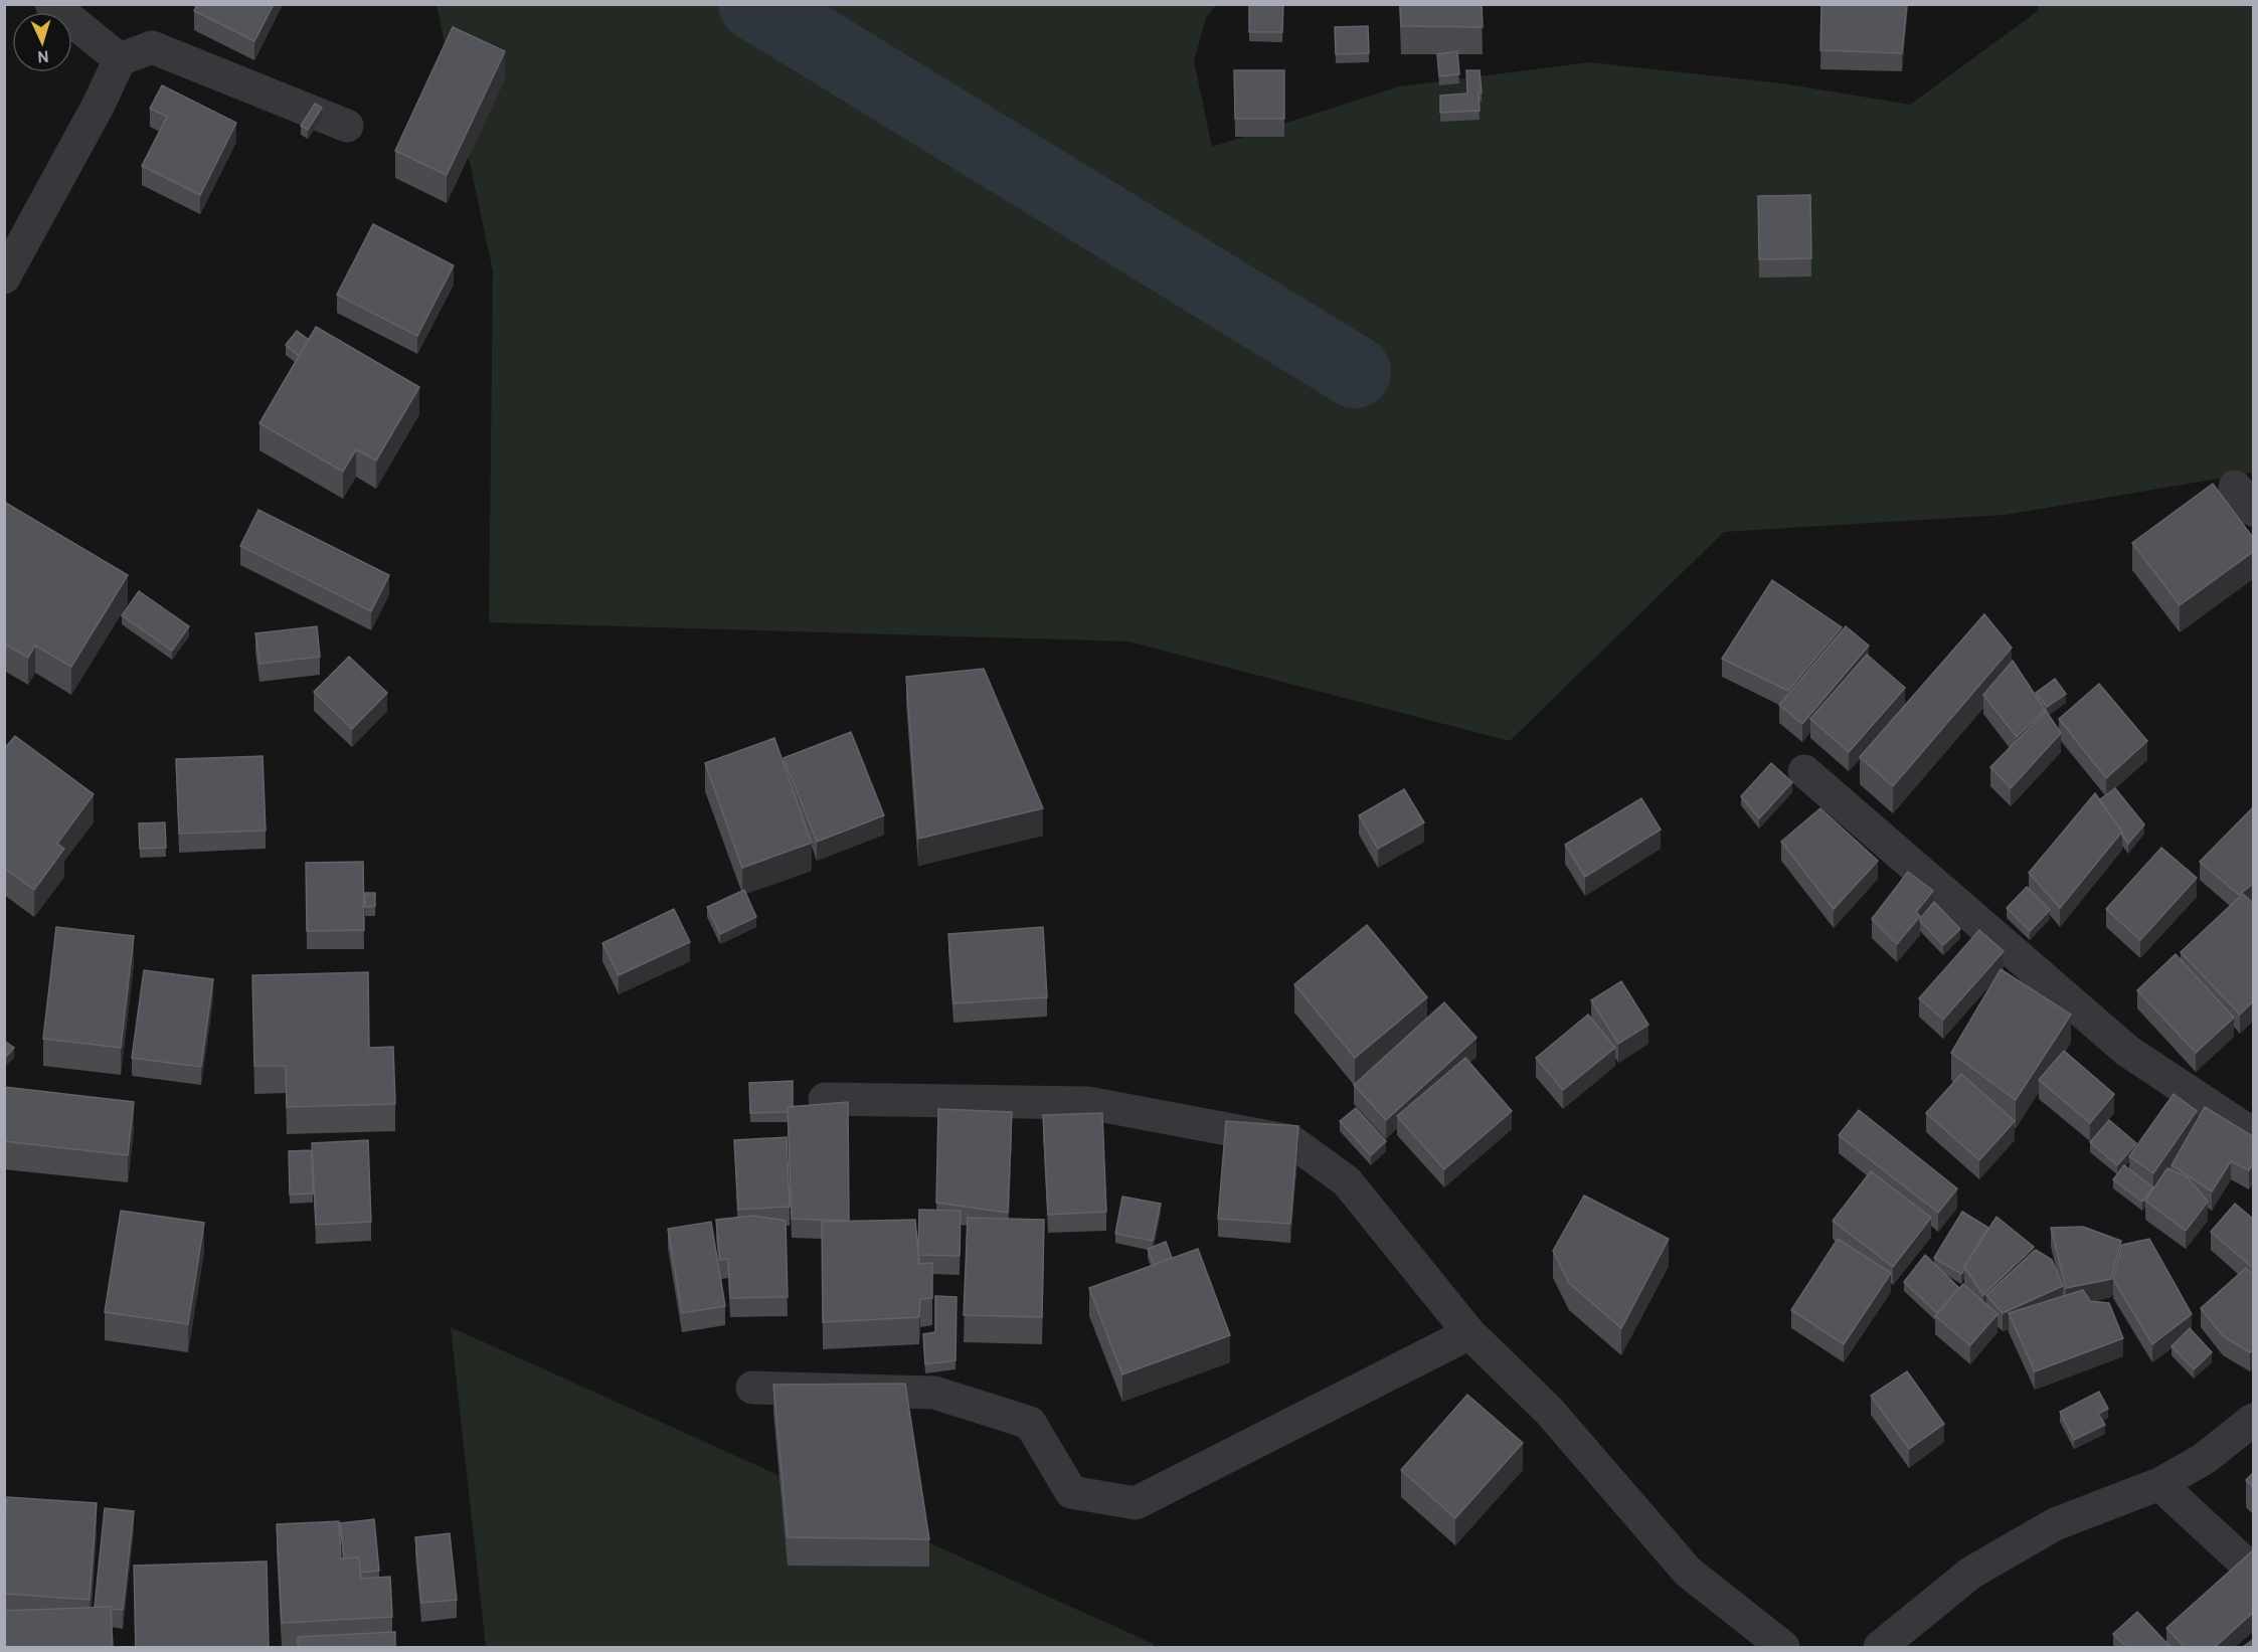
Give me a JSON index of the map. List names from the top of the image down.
{
  "north": "bottom"
}
